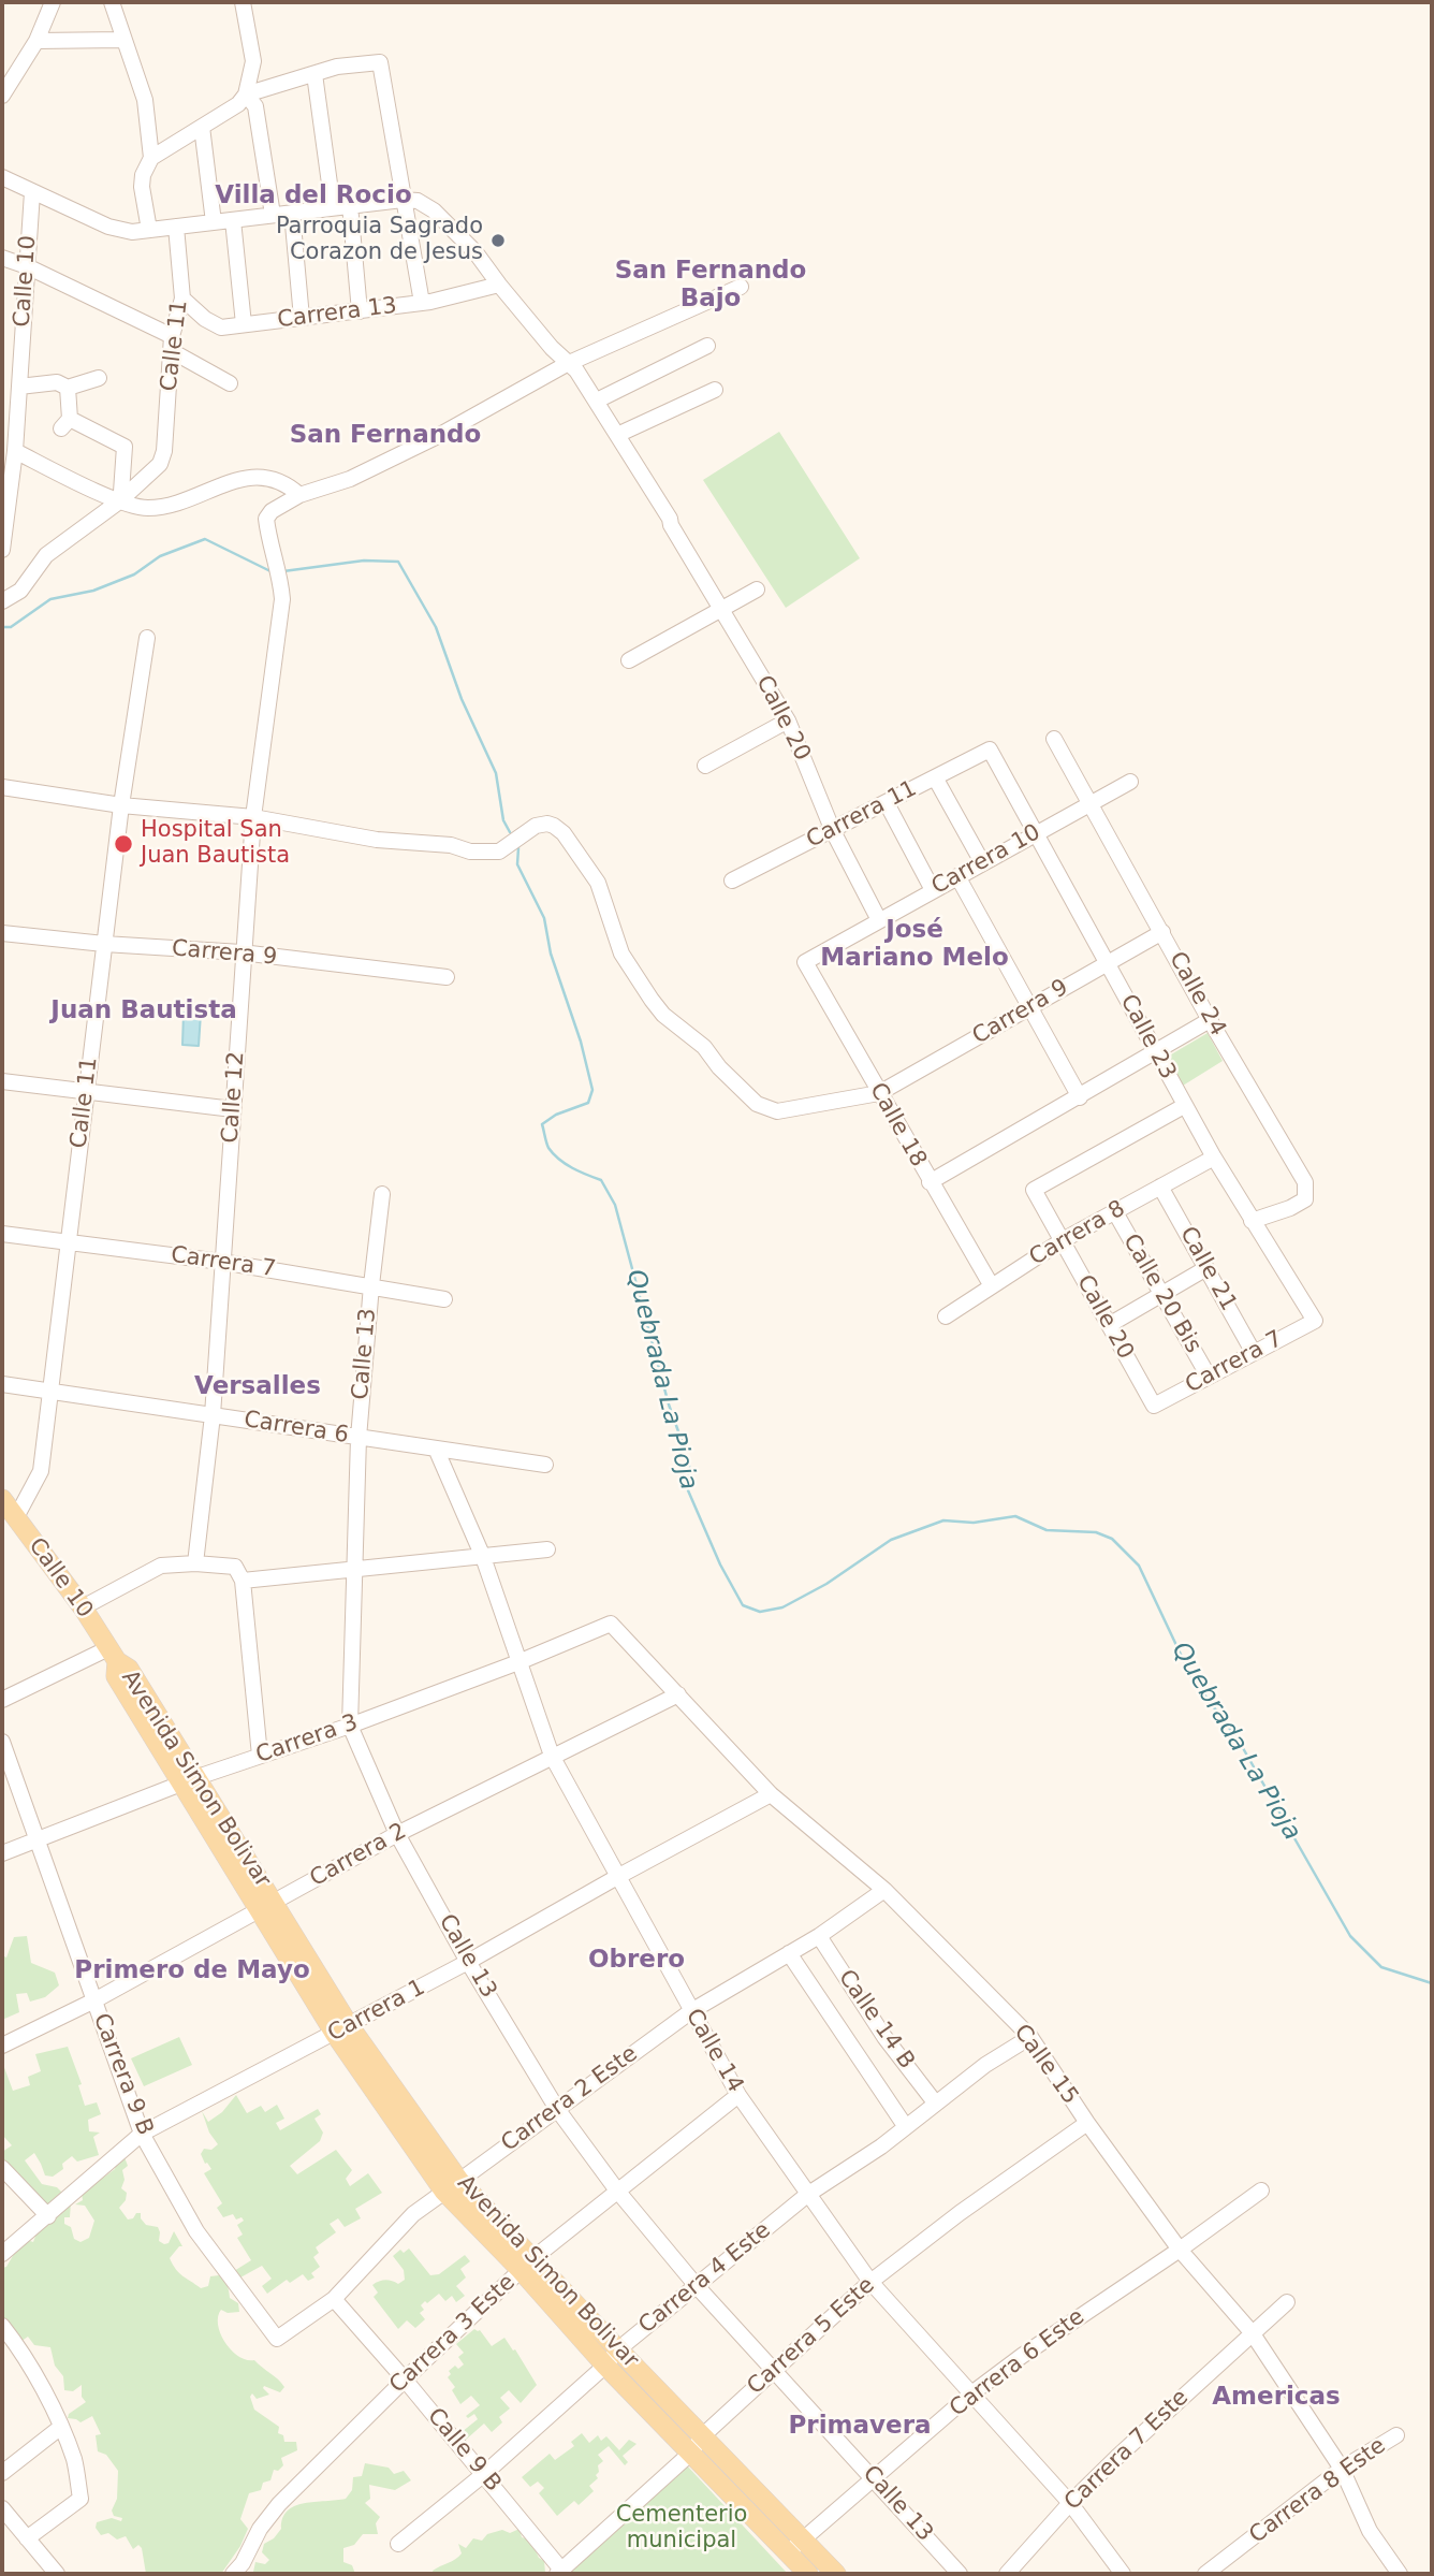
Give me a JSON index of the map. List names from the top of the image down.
{
  "streets": {
    "main road": ["Calle 10", "Avenida Simon Bolivar"],
    "street": [
      "Carrera 13",
      "Calle 11",
      "Calle 20",
      "Carrera 11",
      "Carrera 10",
      "Carrera 9",
      "Calle 24",
      "Calle 23",
      "Calle 12",
      "Calle 18",
      "Carrera 8",
      "Carrera 7",
      "Calle 21",
      "Calle 20 Bis",
      "Calle 13",
      "Carrera 6",
      "Carrera 3",
      "Carrera 2",
      "Carrera 1",
      "Calle 14 B",
      "Calle 14",
      "Calle 15",
      "Carrera 9 B",
      "Carrera 2 Este",
      "Carrera 4 Este",
      "Carrera 3 Este",
      "Carrera 5 Este",
      "Carrera 6 Este",
      "Calle 9 B",
      "Carrera 7 Este",
      "Carrera 8 Este"
    ]
  },
  "crossings": [
    ["Calle 10", "Calle 11"],
    ["Calle 10", "Avenida Simon Bolivar"],
    ["Carrera 13", "Calle 11"],
    ["Calle 11", "Carrera 9"],
    ["Calle 11", "Carrera 7"],
    ["Calle 11", "Carrera 6"],
    ["Calle 20", "Carrera 11"],
    ["Calle 20", "Carrera 10"],
    ["Calle 20", "Calle 23"],
    ["Calle 20", "Carrera 8"],
    ["Calle 20", "Carrera 7"],
    ["Carrera 11", "Calle 23"],
    ["Carrera 10", "Calle 24"],
    ["Carrera 10", "Calle 23"],
    ["Carrera 10", "Calle 18"],
    ["Carrera 9", "Calle 24"],
    ["Carrera 9", "Calle 23"],
    ["Carrera 9", "Calle 12"],
    ["Carrera 9", "Calle 18"],
    ["Calle 24", "Calle 23"],
    ["Calle 23", "Carrera 8"],
    ["Calle 23", "Carrera 7"],
    ["Calle 12", "Carrera 7"],
    ["Calle 12", "Carrera 6"],
    ["Calle 18", "Carrera 8"],
    ["Carrera 8", "Calle 21"],
    ["Carrera 8", "Calle 20 Bis"],
    ["Carrera 7", "Calle 21"],
    ["Carrera 7", "Calle 20 Bis"],
    ["Carrera 7", "Calle 13"],
    ["Calle 13", "Carrera 6"],
    ["Calle 13", "Carrera 3"],
    ["Calle 13", "Carrera 2"],
    ["Calle 13", "Carrera 1"],
    ["Calle 13", "Carrera 2 Este"],
    ["Calle 13", "Carrera 4 Este"],
    ["Calle 13", "Carrera 3 Este"],
    ["Calle 13", "Carrera 5 Este"],
    ["Calle 13", "Carrera 6 Este"],
    ["Carrera 6", "Calle 14"],
    ["Carrera 3", "Avenida Simon Bolivar"],
    ["Carrera 3", "Calle 14"],
    ["Carrera 3", "Calle 15"],
    ["Carrera 3", "Carrera 9 B"],
    ["Avenida Simon Bolivar", "Carrera 2"],
    ["Avenida Simon Bolivar", "Carrera 1"],
    ["Avenida Simon Bolivar", "Carrera 2 Este"],
    ["Avenida Simon Bolivar", "Carrera 4 Este"],
    ["Avenida Simon Bolivar", "Carrera 3 Este"],
    ["Avenida Simon Bolivar", "Carrera 5 Este"],
    ["Avenida Simon Bolivar", "Carrera 6 Este"],
    ["Carrera 2", "Calle 14"],
    ["Carrera 2", "Calle 15"],
    ["Carrera 2", "Carrera 9 B"],
    ["Carrera 1", "Calle 14"],
    ["Carrera 1", "Calle 15"],
    ["Carrera 1", "Carrera 9 B"],
    ["Calle 14 B", "Carrera 2 Este"],
    ["Calle 14 B", "Carrera 4 Este"],
    ["Calle 14", "Carrera 2 Este"],
    ["Calle 14", "Carrera 4 Este"],
    ["Calle 14", "Carrera 3 Este"],
    ["Calle 14", "Carrera 5 Este"],
    ["Calle 14", "Carrera 6 Este"],
    ["Calle 14", "Carrera 7 Este"],
    ["Calle 15", "Carrera 2 Este"],
    ["Calle 15", "Carrera 4 Este"],
    ["Calle 15", "Carrera 5 Este"],
    ["Calle 15", "Carrera 6 Este"],
    ["Calle 15", "Carrera 7 Este"],
    ["Calle 15", "Carrera 8 Este"],
    ["Carrera 9 B", "Carrera 2 Este"],
    ["Carrera 2 Este", "Calle 9 B"],
    ["Carrera 4 Este", "Calle 9 B"],
    ["Carrera 3 Este", "Calle 9 B"],
    ["Carrera 5 Este", "Calle 9 B"]
  ],
  "districts": [
    "Villa del Rocio",
    "San Fernando Bajo",
    "San Fernando",
    "José Mariano Melo",
    "Juan Bautista",
    "Versalles",
    "Obrero",
    "Primero de Mayo",
    "Americas",
    "Primavera"
  ],
  "water": ["Quebrada La Pioja"],
  "parks": ["Cementerio municipal"],
  "places": ["Parroquia Sagrado Corazon de Jesus", "Hospital San Juan Bautista"]
}
